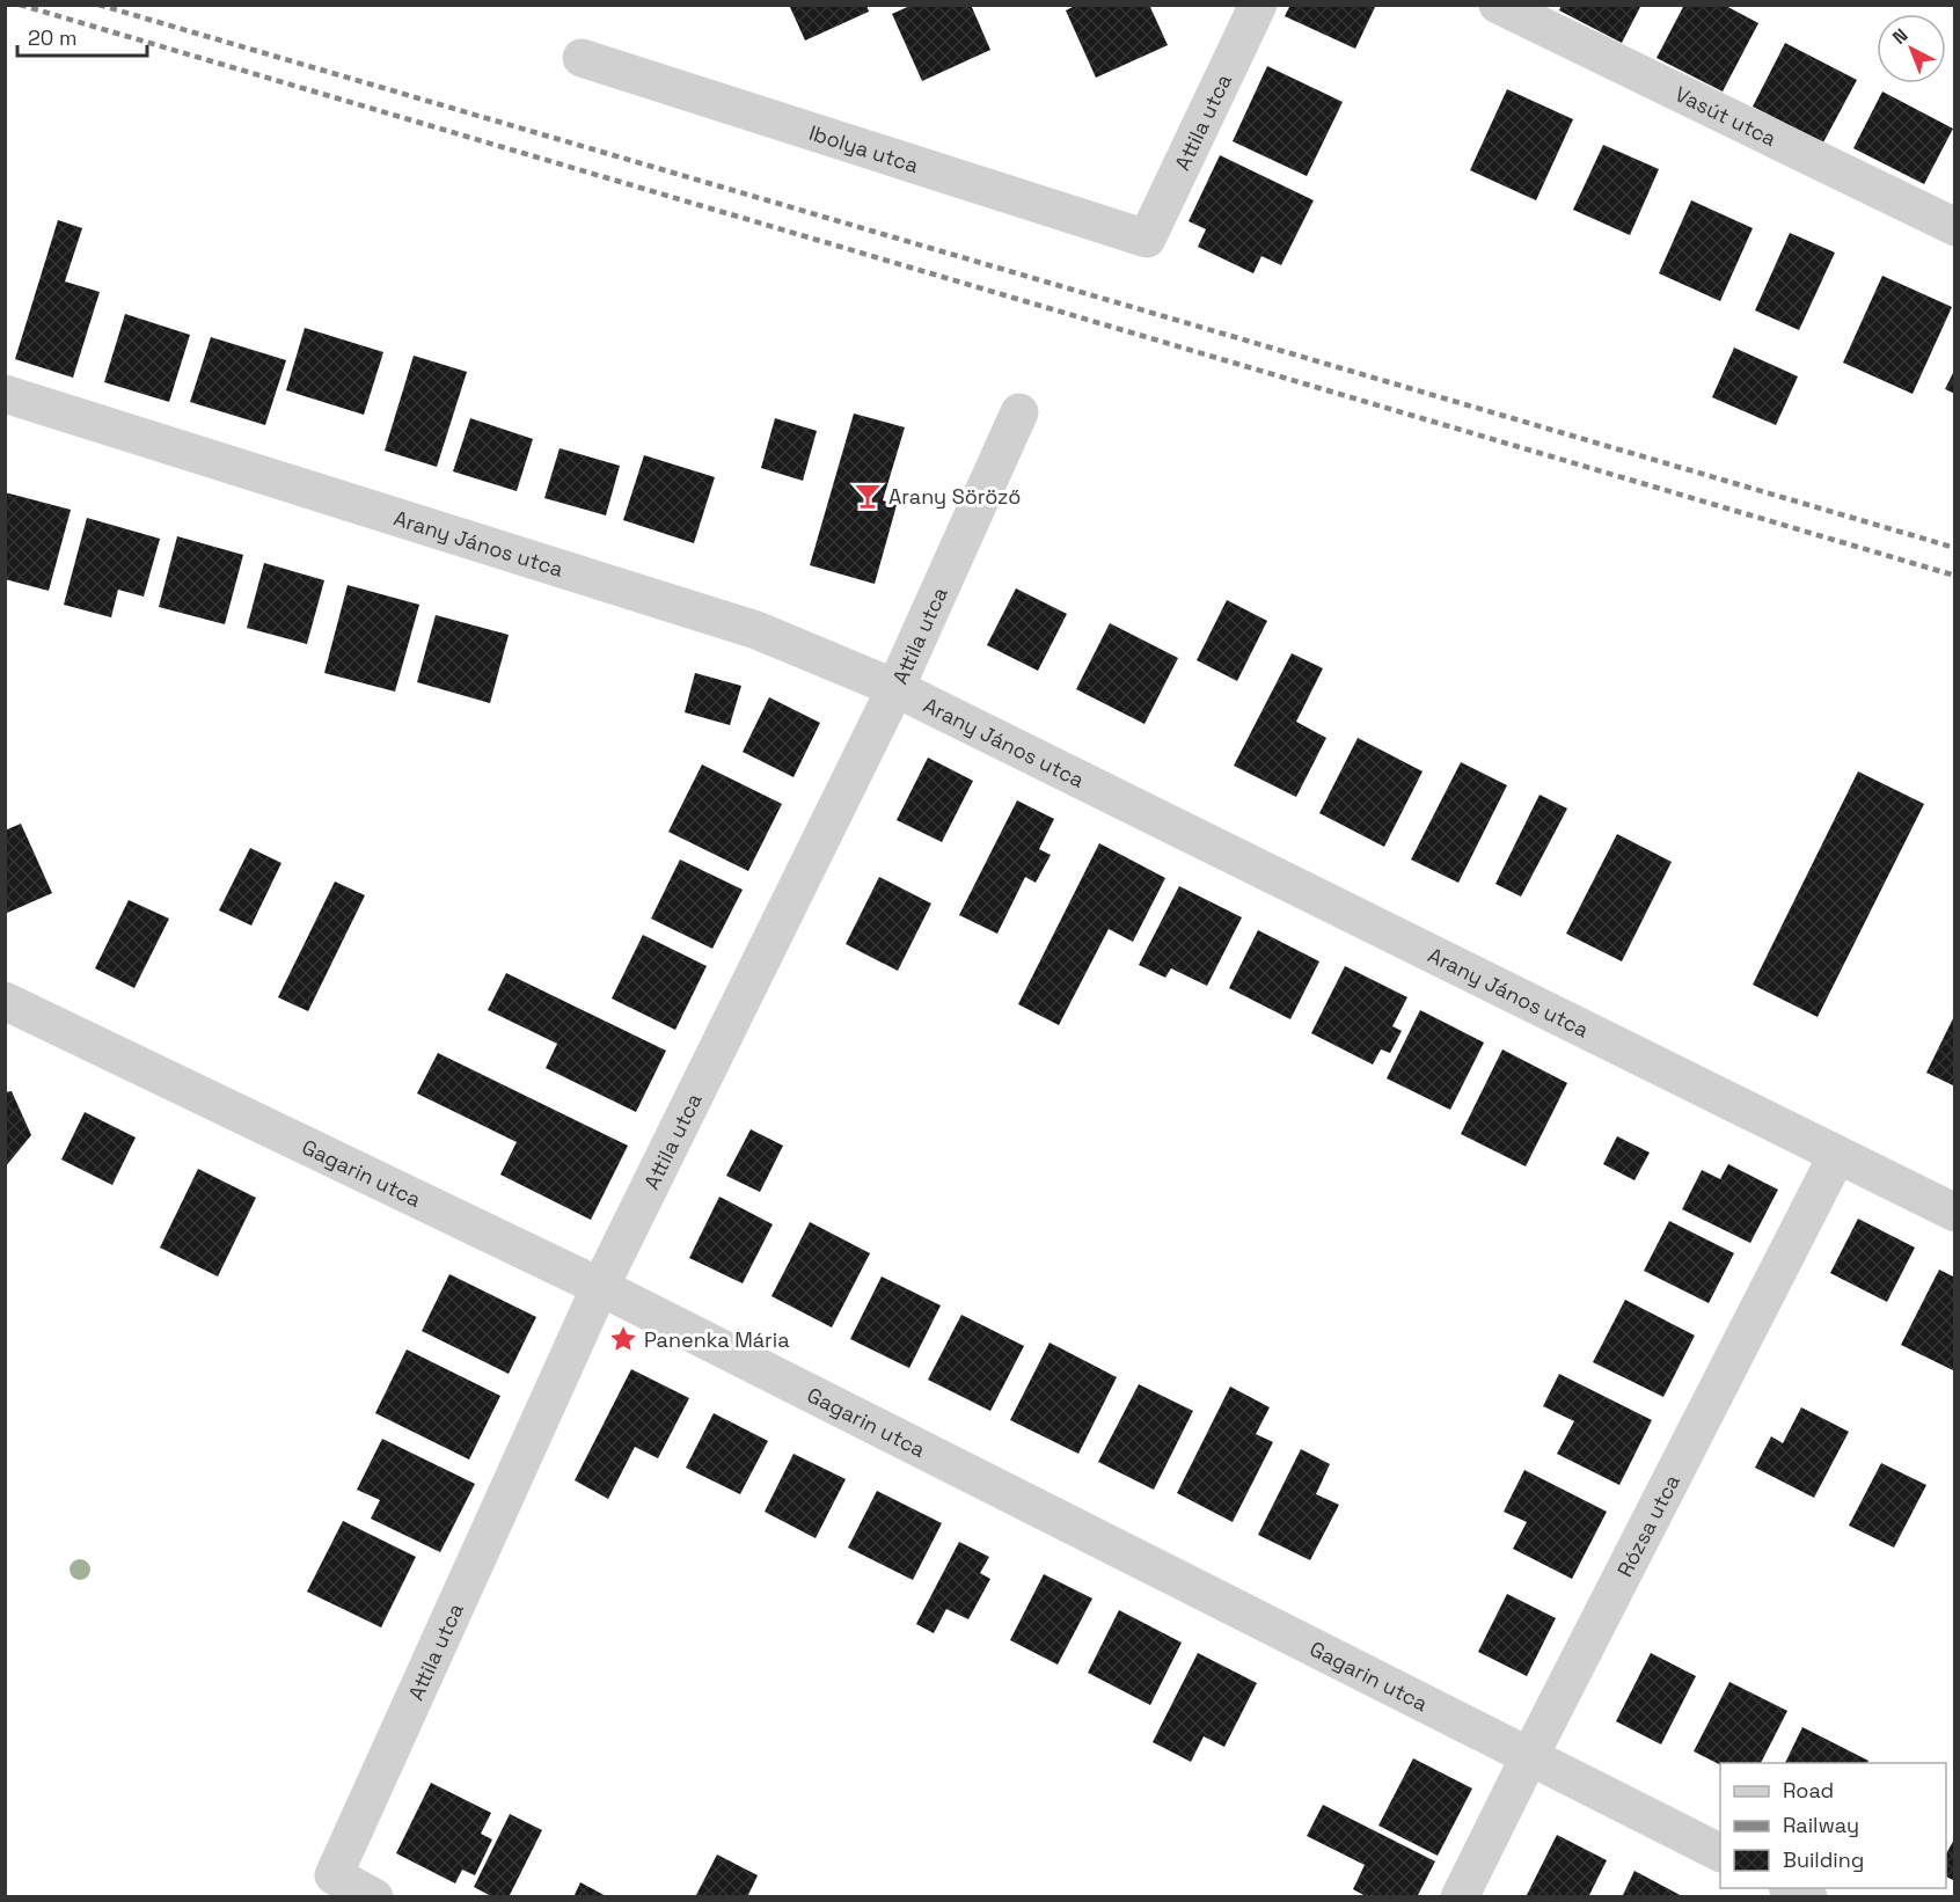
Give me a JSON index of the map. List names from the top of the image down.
{
  "streets": {
    "street": [
      "Vasút utca",
      "Attila utca",
      "Ibolya utca",
      "Arany János utca",
      "Gagarin utca",
      "Rózsa utca"
    ]
  },
  "crossings": [
    ["Attila utca", "Ibolya utca"],
    ["Attila utca", "Arany János utca"],
    ["Attila utca", "Gagarin utca"],
    ["Arany János utca", "Rózsa utca"],
    ["Gagarin utca", "Rózsa utca"]
  ],
  "places": {
    "bar": ["Arany Söröző"],
    "place": ["Panenka Mária"]
  },
  "legend": ["Road", "Railway", "Building"],
  "scale_bar": "20 m",
  "north": "top left"
}
